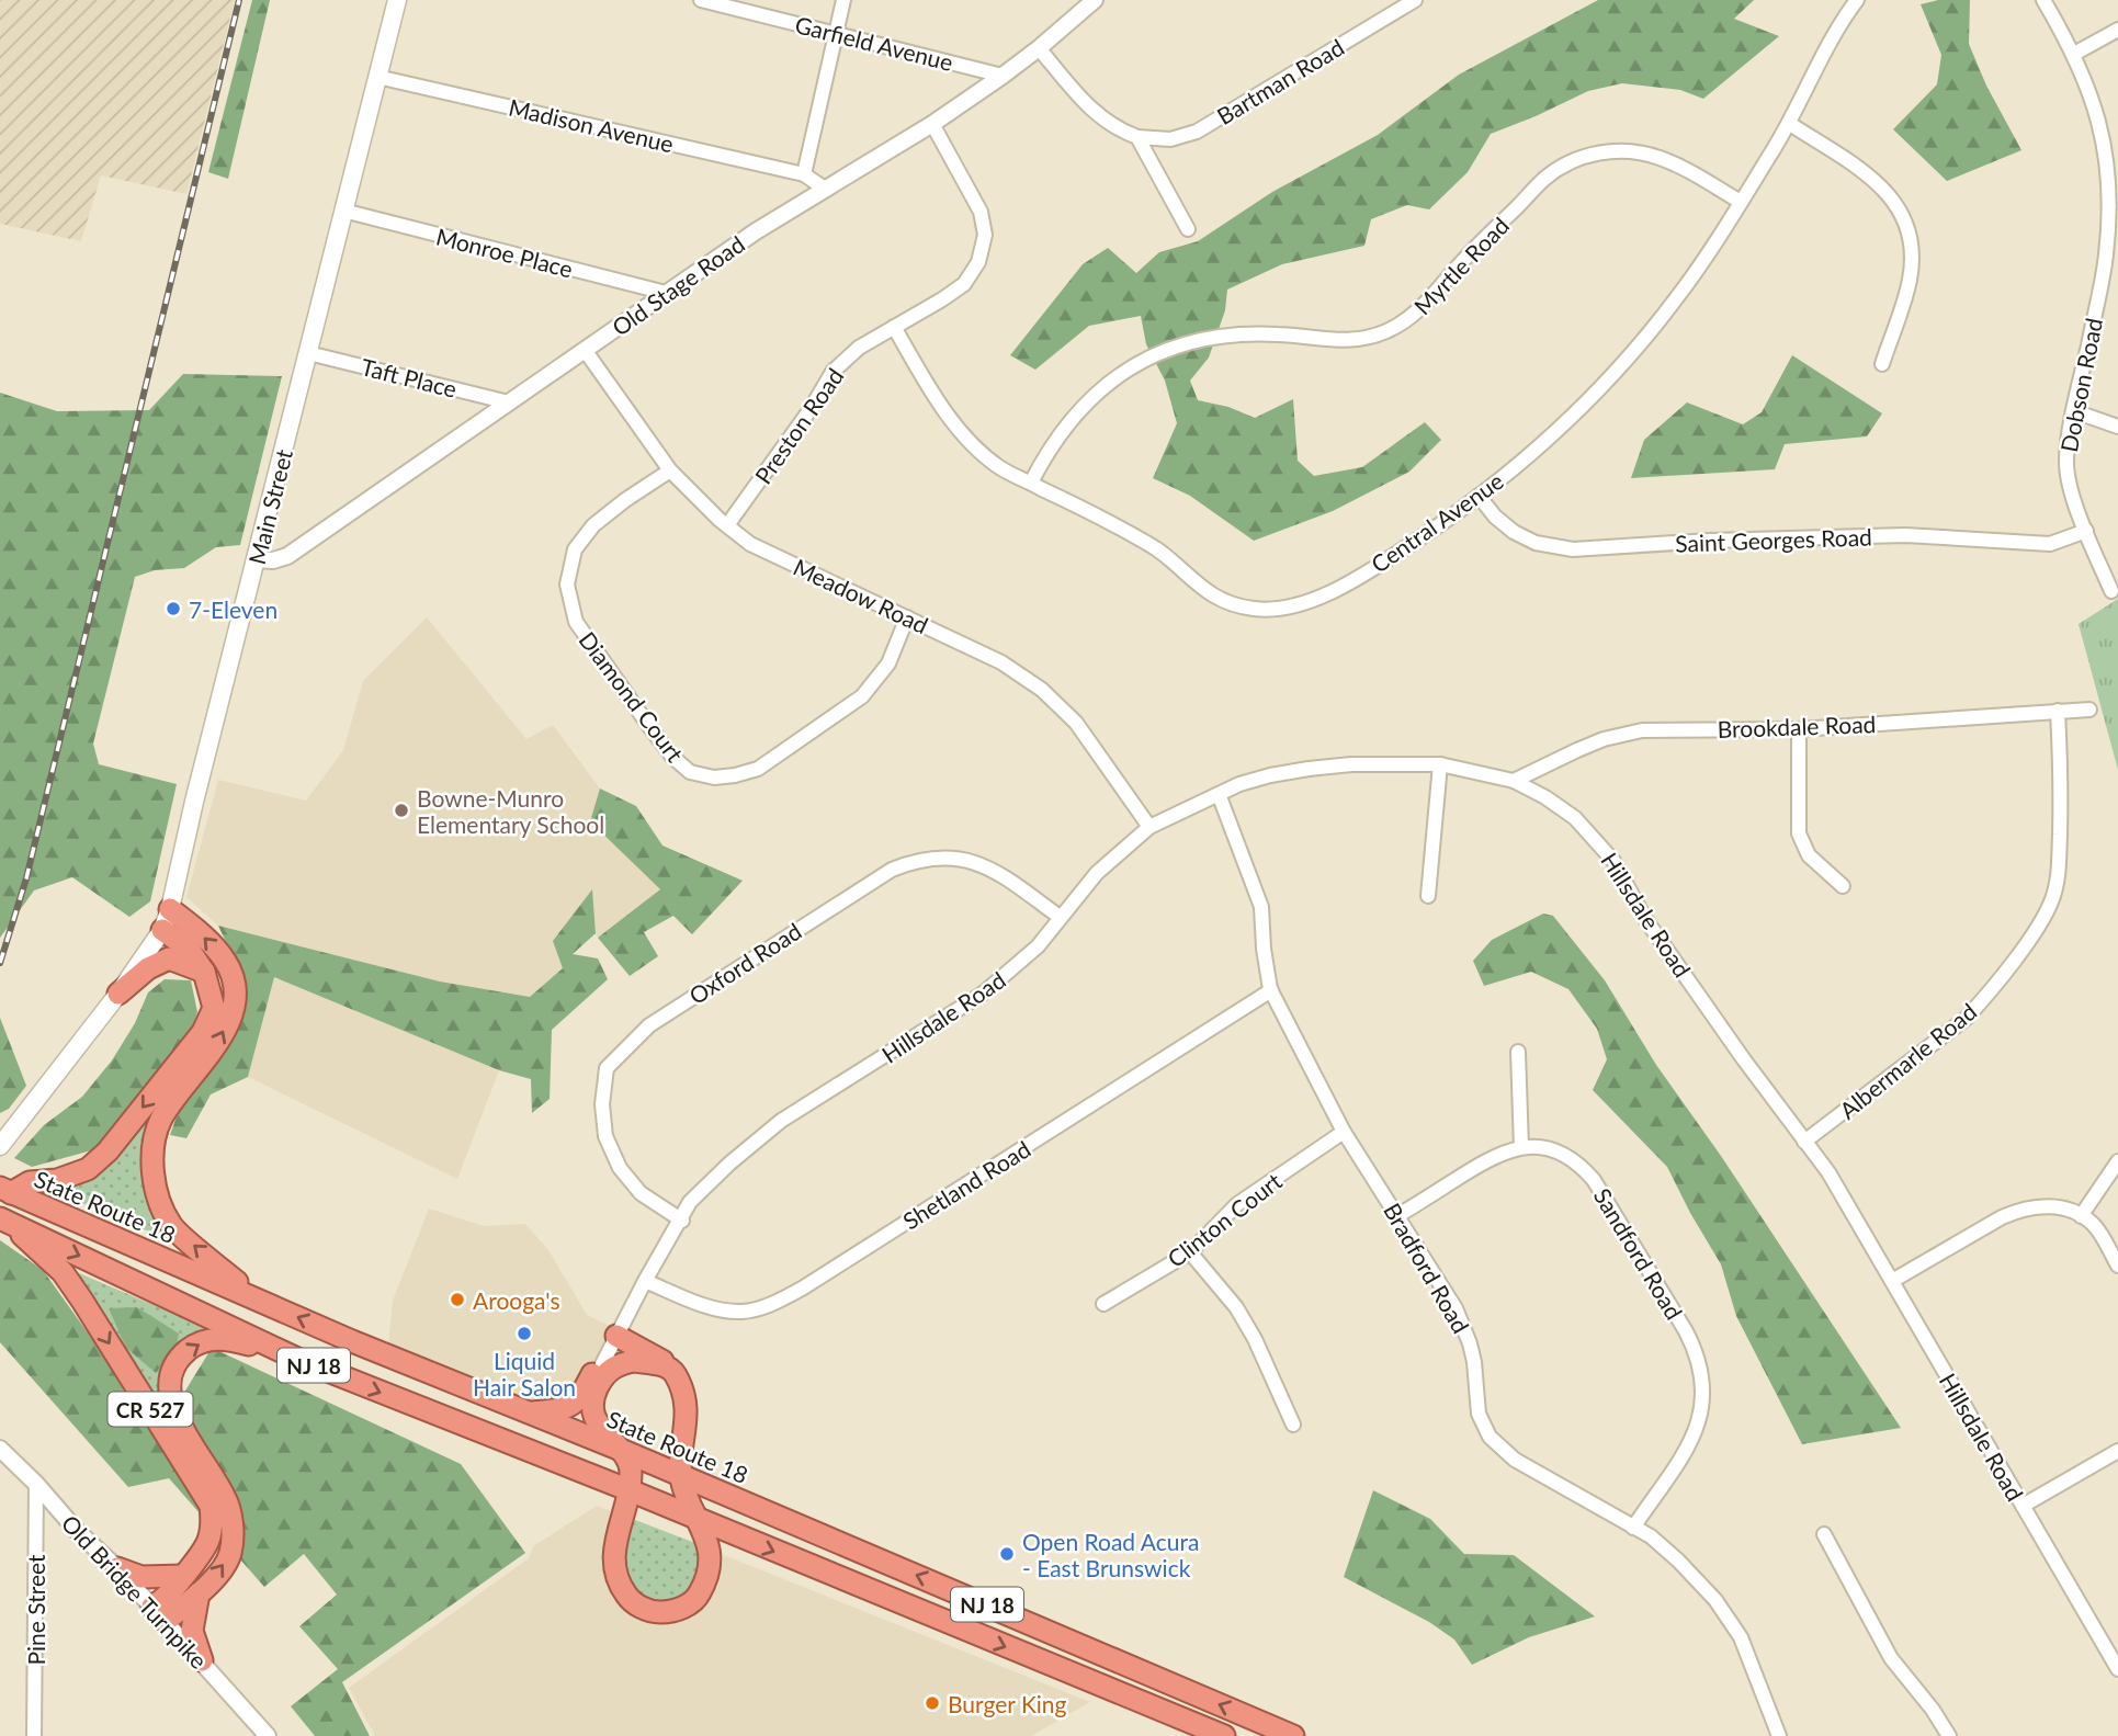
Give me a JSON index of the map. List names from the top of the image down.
{
  "streets": {
    "highway": ["State Route 18", "NJ 18", "CR 527"],
    "main road": ["Main Street"],
    "street": [
      "Garfield Avenue",
      "Bartman Road",
      "Madison Avenue",
      "Monroe Place",
      "Myrtle Road",
      "Old Stage Road",
      "Taft Place",
      "Dobson Road",
      "Preston Road",
      "Central Avenue",
      "Saint Georges Road",
      "Meadow Road",
      "Diamond Court",
      "Brookdale Road",
      "Hillsdale Road",
      "Oxford Road",
      "Albermarle Road",
      "Shetland Road",
      "Clinton Court",
      "Sandford Road",
      "Bradford Road",
      "Old Bridge Turnpike",
      "Pine Street"
    ]
  },
  "crossings": [
    ["Garfield Avenue", "Old Stage Road"],
    ["Madison Avenue", "Main Street"],
    ["Monroe Place", "Old Stage Road"],
    ["Monroe Place", "Main Street"],
    ["Myrtle Road", "Central Avenue"],
    ["Old Stage Road", "Taft Place"],
    ["Old Stage Road", "Preston Road"],
    ["Old Stage Road", "Main Street"],
    ["Old Stage Road", "Meadow Road"],
    ["Taft Place", "Main Street"],
    ["Dobson Road", "Saint Georges Road"],
    ["Preston Road", "Central Avenue"],
    ["Preston Road", "Meadow Road"],
    ["Central Avenue", "Saint Georges Road"],
    ["Meadow Road", "Diamond Court"],
    ["Meadow Road", "Hillsdale Road"],
    ["Brookdale Road", "Hillsdale Road"],
    ["Brookdale Road", "Albermarle Road"],
    ["Hillsdale Road", "Oxford Road"],
    ["Hillsdale Road", "Albermarle Road"],
    ["Hillsdale Road", "Shetland Road"],
    ["Hillsdale Road", "State Route 18"],
    ["Hillsdale Road", "Bradford Road"],
    ["Shetland Road", "Bradford Road"],
    ["Clinton Court", "Bradford Road"],
    ["Sandford Road", "Bradford Road"],
    ["NJ 18", "CR 527"],
    ["CR 527", "Old Bridge Turnpike"],
    ["Old Bridge Turnpike", "Pine Street"]
  ],
  "places": [
    "7-Eleven",
    "Bowne-Munro Elementary School",
    "Arooga's",
    "Liquid Hair Salon",
    "Open Road Acura - East Brunswick",
    "Burger King"
  ]
}
